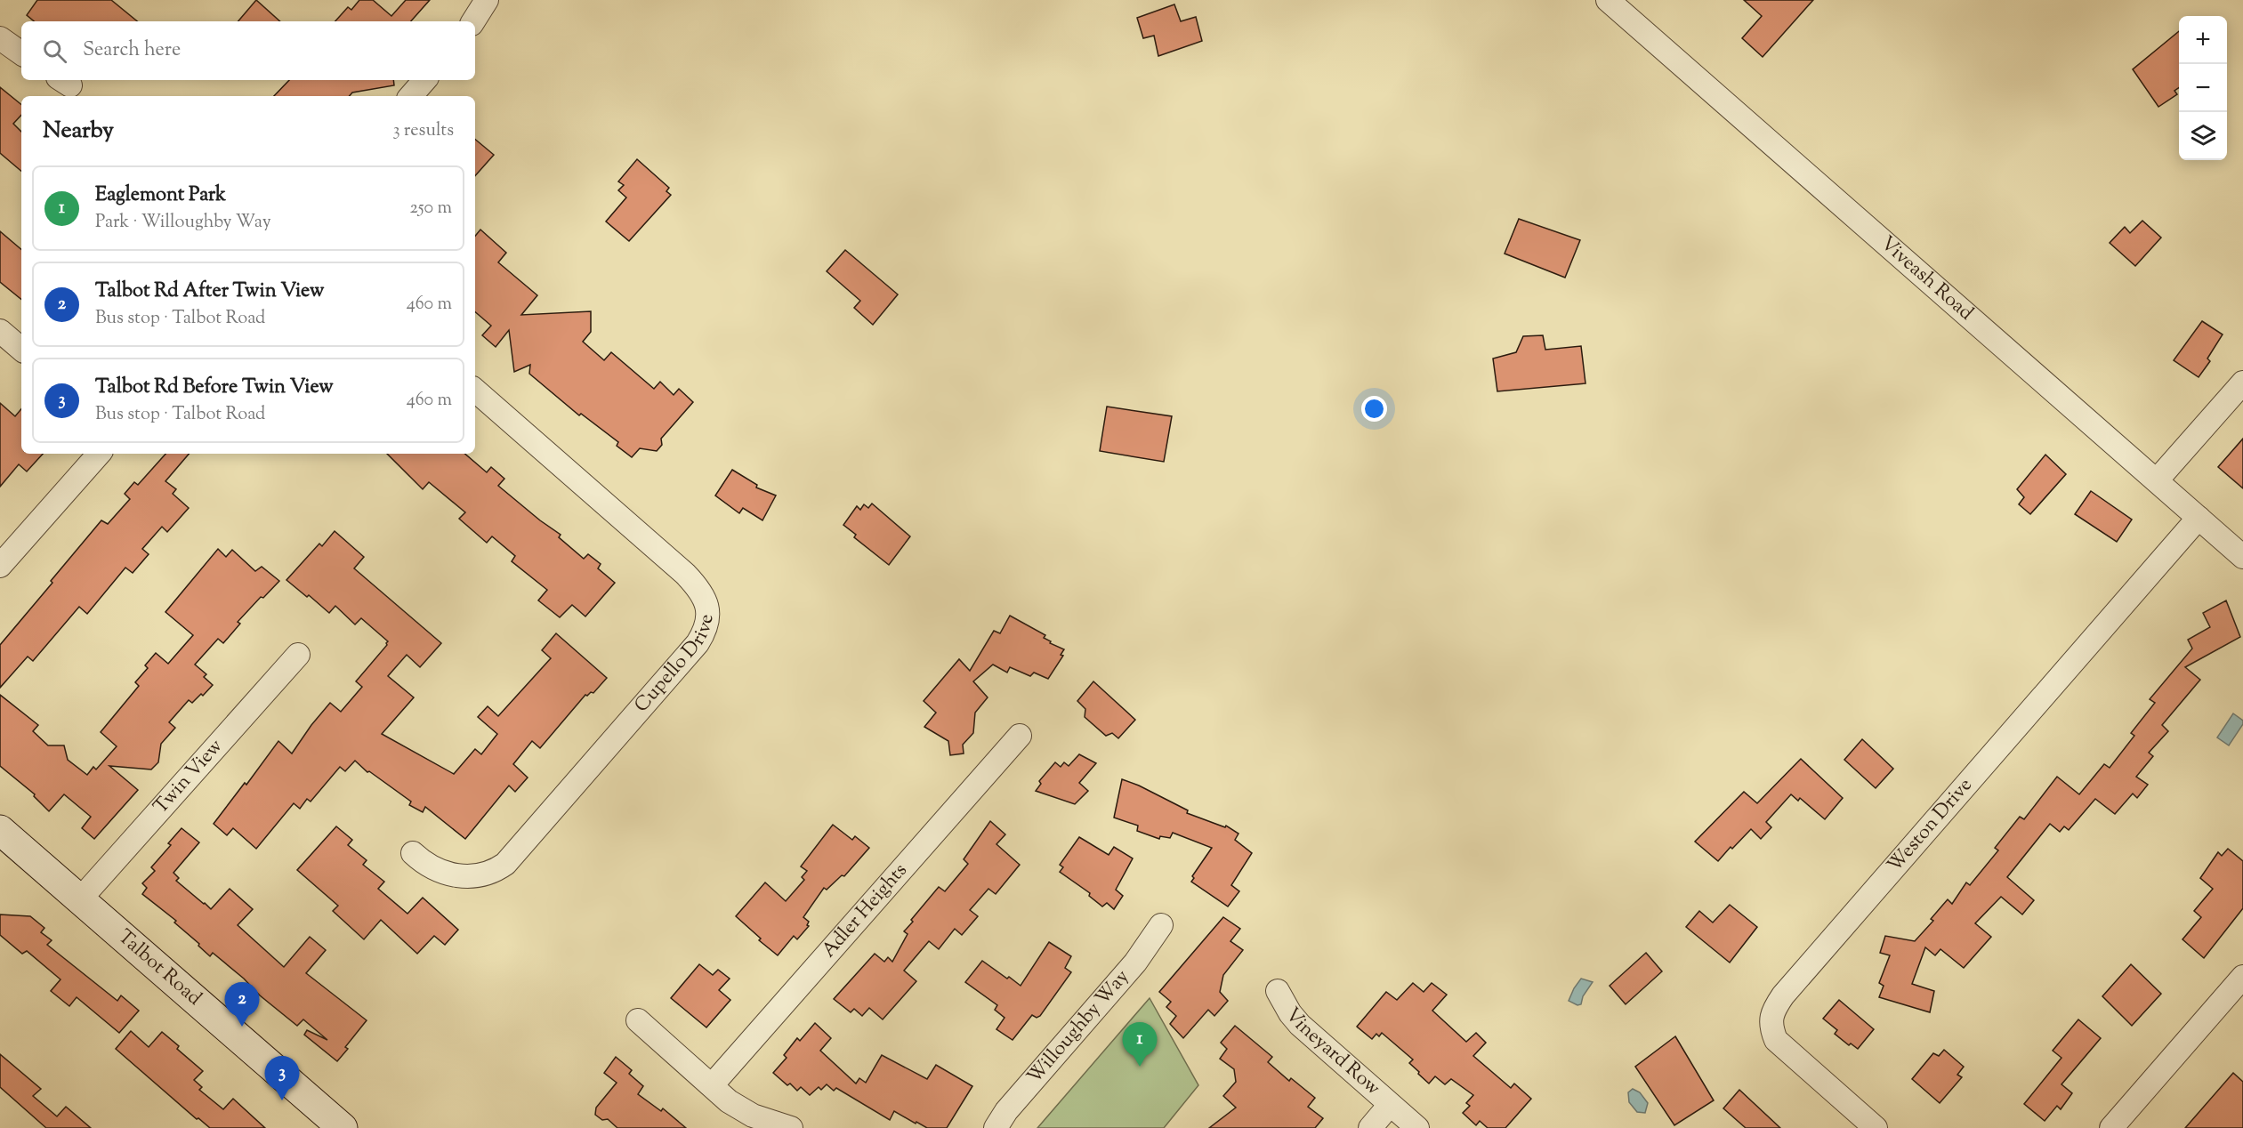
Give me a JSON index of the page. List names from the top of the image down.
{
  "streets": {
    "main road": ["Talbot Road"],
    "street": [
      "Viveash Road",
      "Cupello Drive",
      "Twin View",
      "Weston Drive",
      "Adler Heights",
      "Willoughby Way",
      "Vineyard Row"
    ]
  },
  "crossings": [
    ["Viveash Road", "Weston Drive"],
    ["Twin View", "Talbot Road"]
  ],
  "page": {
    "map_buttons": ["+", "−"],
    "search": "Search here",
    "heading": ["Nearby", "3 results"],
    "list": [
      {
        "mark": "1",
        "name": "Eaglemont Park",
        "note": "Park · Willoughby Way",
        "value": "250 m"
      },
      {
        "mark": "2",
        "name": "Talbot Rd After Twin View",
        "note": "Bus stop · Talbot Road",
        "value": "460 m"
      },
      {
        "mark": "3",
        "name": "Talbot Rd Before Twin View",
        "note": "Bus stop · Talbot Road",
        "value": "460 m"
      }
    ],
    "pins": ["2", "1", "3"]
  }
}
